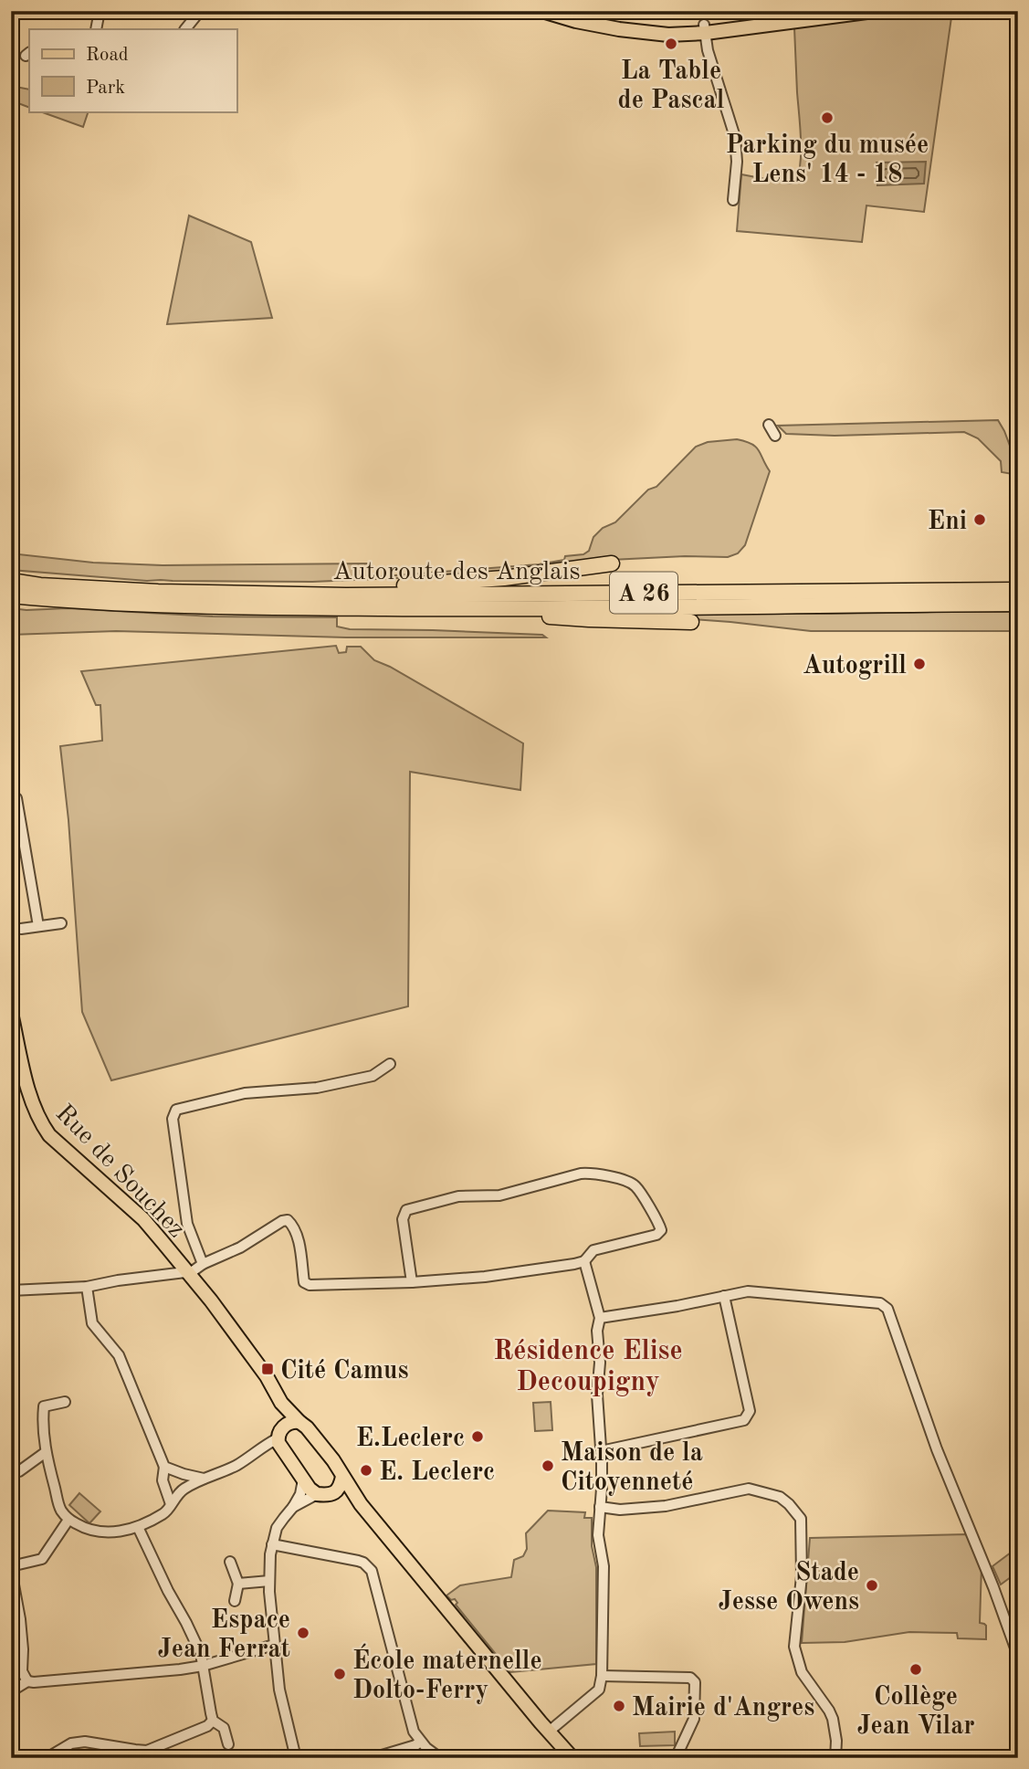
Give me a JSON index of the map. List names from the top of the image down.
{
  "streets": {
    "highway": ["Autoroute des Anglais", "A 26"],
    "main road": ["Rue de Souchez"]
  },
  "districts": ["Résidence Elise Decoupigny"],
  "places": {
    "other": [
      "La Table de Pascal",
      "Parking du musée Lens' 14 - 18",
      "Eni",
      "Autogrill",
      "E.Leclerc",
      "Maison de la Citoyenneté",
      "E. Leclerc",
      "Stade Jesse Owens",
      "Espace Jean Ferrat",
      "Collège Jean Vilar",
      "École maternelle Dolto-Ferry",
      "Mairie d'Angres"
    ],
    "transit": ["Cité Camus"]
  },
  "legend": ["Road", "Park"]
}
